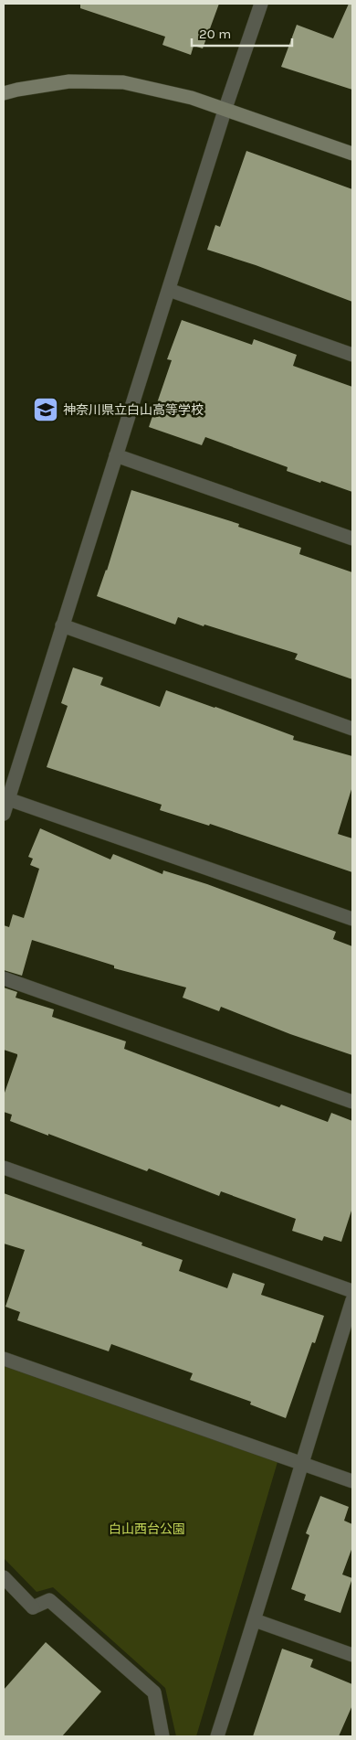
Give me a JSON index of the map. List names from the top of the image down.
{
  "parks": ["白山西台公園"],
  "places": {
    "school or university": ["神奈川県立白山高等学校"]
  },
  "scale_bar": "20 m"
}
